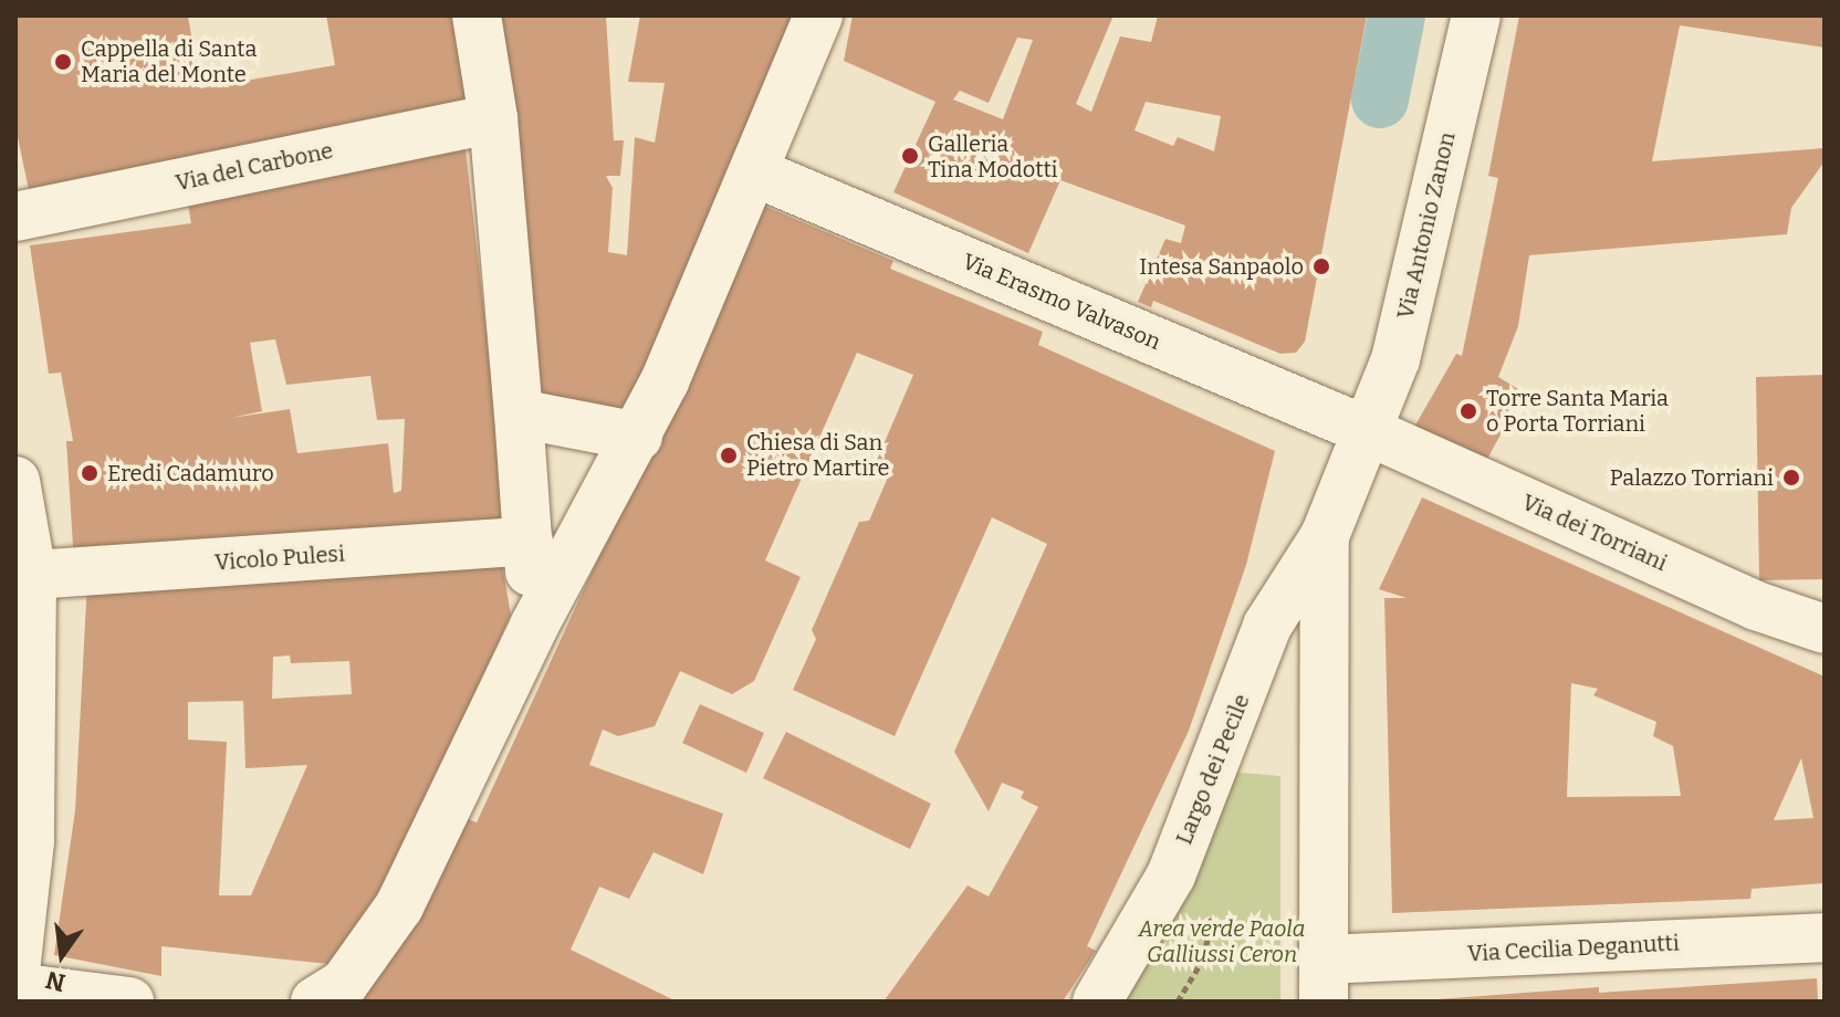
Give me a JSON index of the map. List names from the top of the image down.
{
  "streets": {
    "street": [
      "Via del Carbone",
      "Via Antonio Zanon",
      "Via Erasmo Valvason",
      "Via dei Torriani",
      "Vicolo Pulesi",
      "Largo dei Pecile",
      "Via Cecilia Deganutti"
    ]
  },
  "crossings": [
    ["Via Antonio Zanon", "Via Erasmo Valvason"],
    ["Via Antonio Zanon", "Via dei Torriani"],
    ["Via Antonio Zanon", "Largo dei Pecile"],
    ["Via Erasmo Valvason", "Via dei Torriani"],
    ["Via Erasmo Valvason", "Largo dei Pecile"],
    ["Via dei Torriani", "Largo dei Pecile"],
    ["Largo dei Pecile", "Via Cecilia Deganutti"]
  ],
  "parks": ["Area verde Paola Galliussi Ceron"],
  "places": [
    "Cappella di Santa Maria del Monte",
    "Galleria Tina Modotti",
    "Intesa Sanpaolo",
    "Torre Santa Maria o Porta Torriani",
    "Chiesa di San Pietro Martire",
    "Eredi Cadamuro",
    "Palazzo Torriani"
  ],
  "north": "bottom"
}
